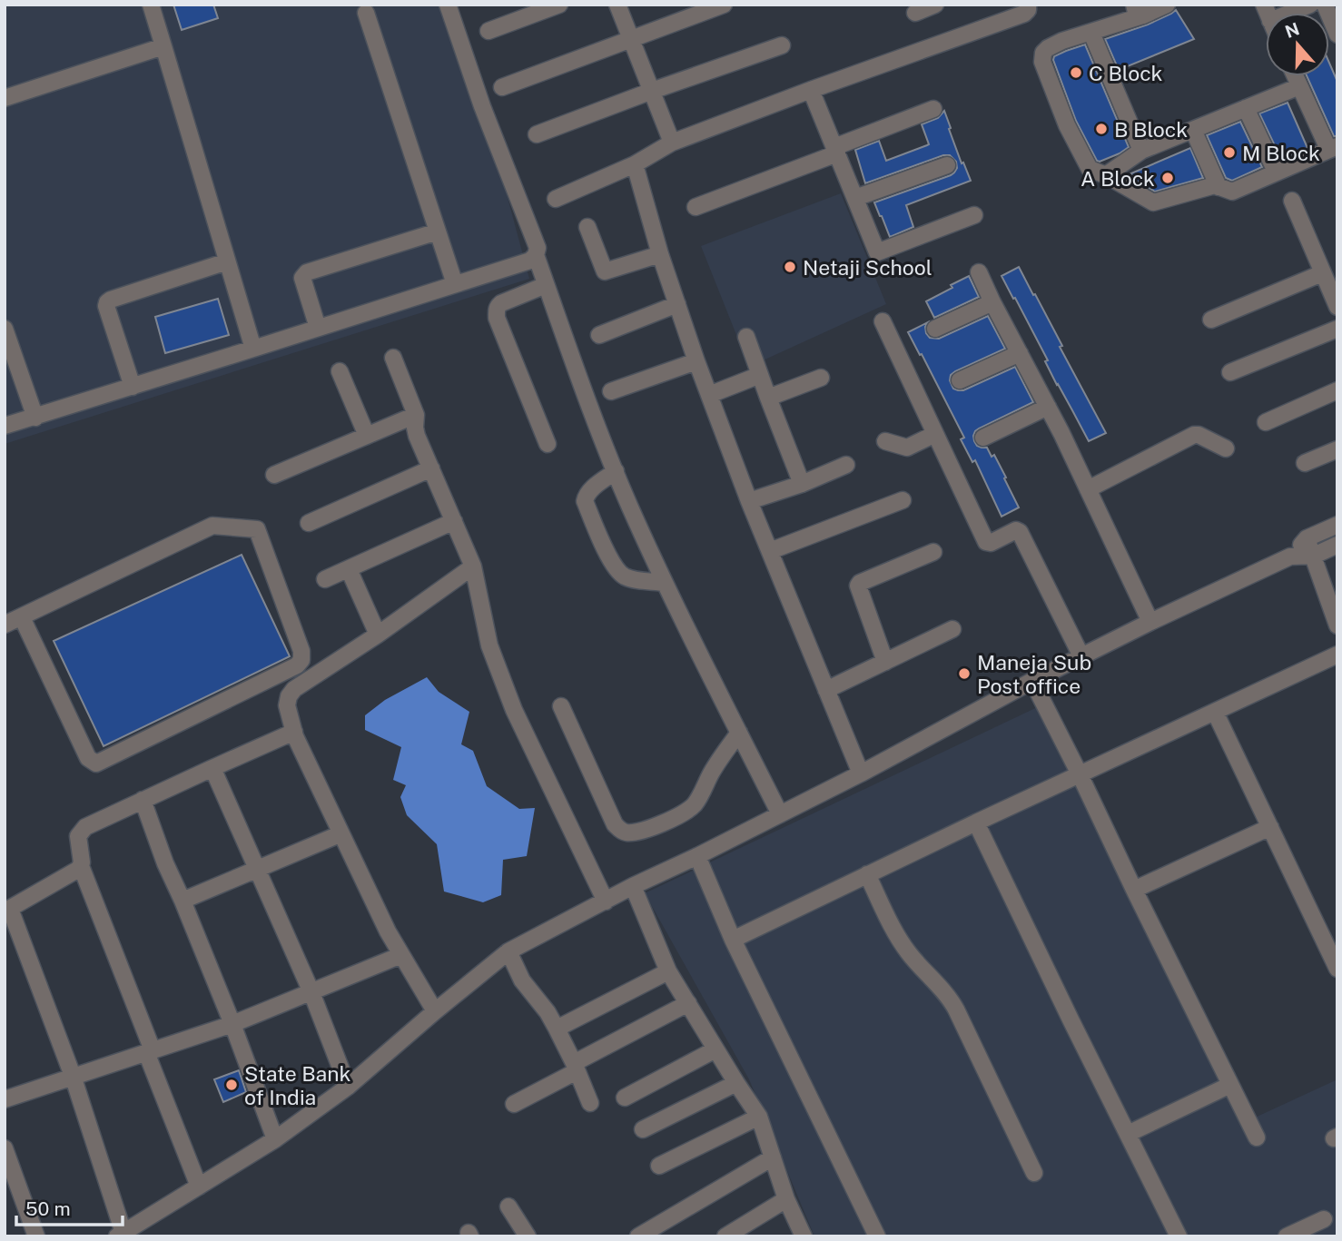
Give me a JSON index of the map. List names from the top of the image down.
{
  "places": [
    "C Block",
    "B Block",
    "M Block",
    "A Block",
    "Netaji School",
    "Maneja Sub Post office",
    "State Bank of India"
  ],
  "scale_bar": "50 m",
  "north": "top"
}
